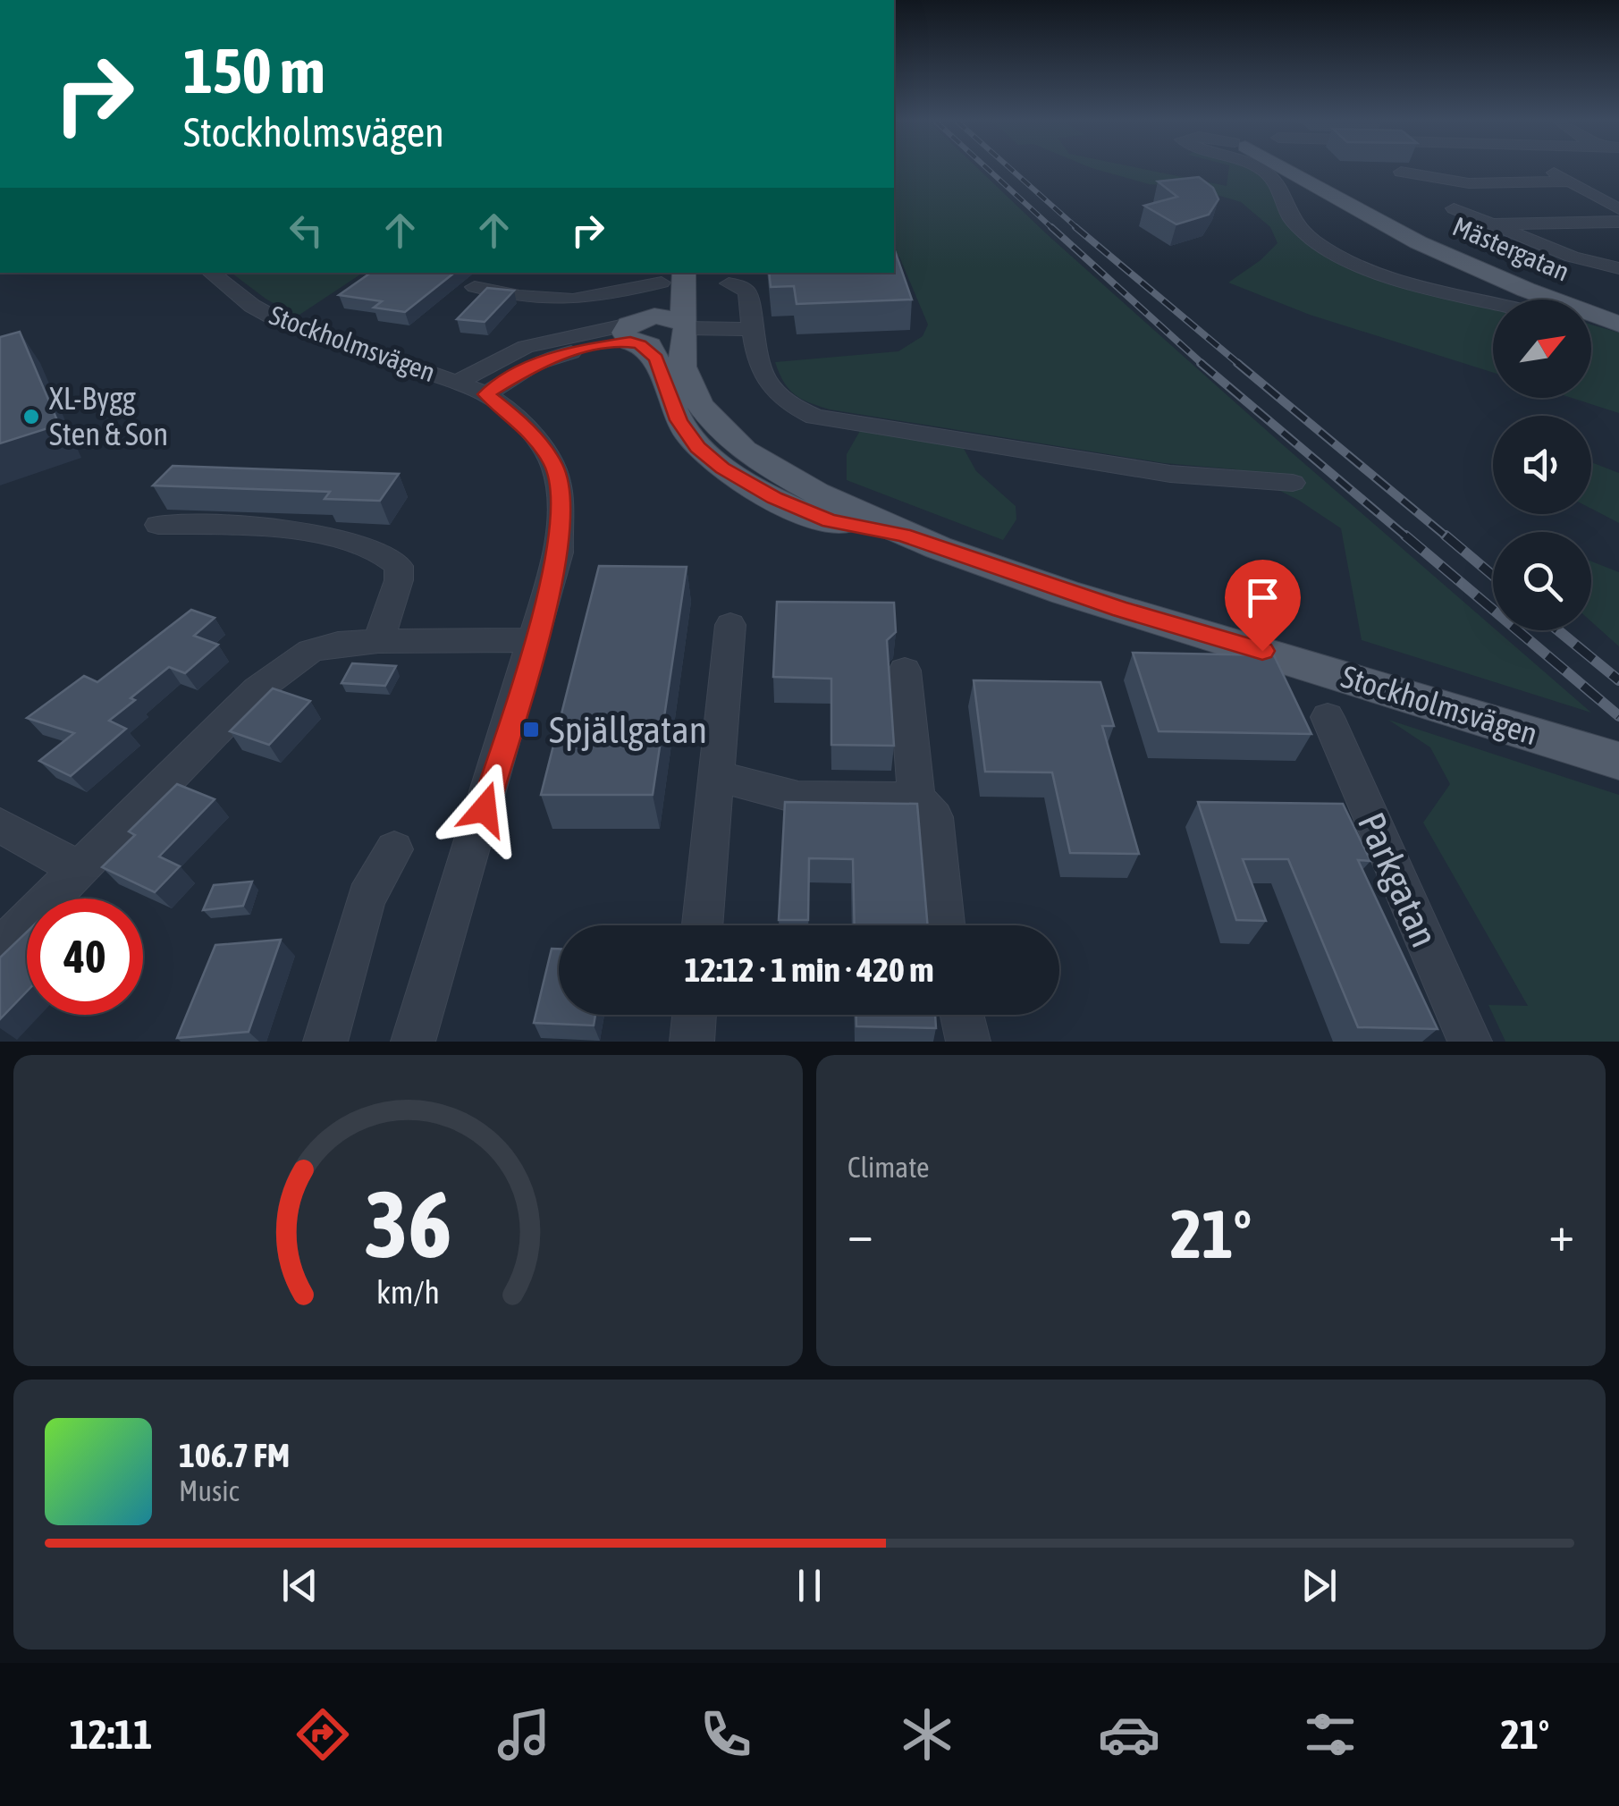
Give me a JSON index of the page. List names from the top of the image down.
{
  "streets": {
    "main road": ["Mästergatan", "Stockholmsvägen"],
    "street": ["Parkgatan"]
  },
  "places": {
    "other": ["XL-Bygg Sten & Son"],
    "transit": ["Spjällgatan"]
  },
  "north": "top right",
  "page": {
    "turn": ["150 m", "Stockholmsvägen"],
    "limit": "40",
    "trip": "12:12 · 1 min · 420 m",
    "tile": "Climate",
    "heat": ["−", "21°", "+"],
    "song": ["106.7 FM", "Music"],
    "tabs": ["12:11", "21°"],
    "gauge": ["36", "km/h"]
  }
}
